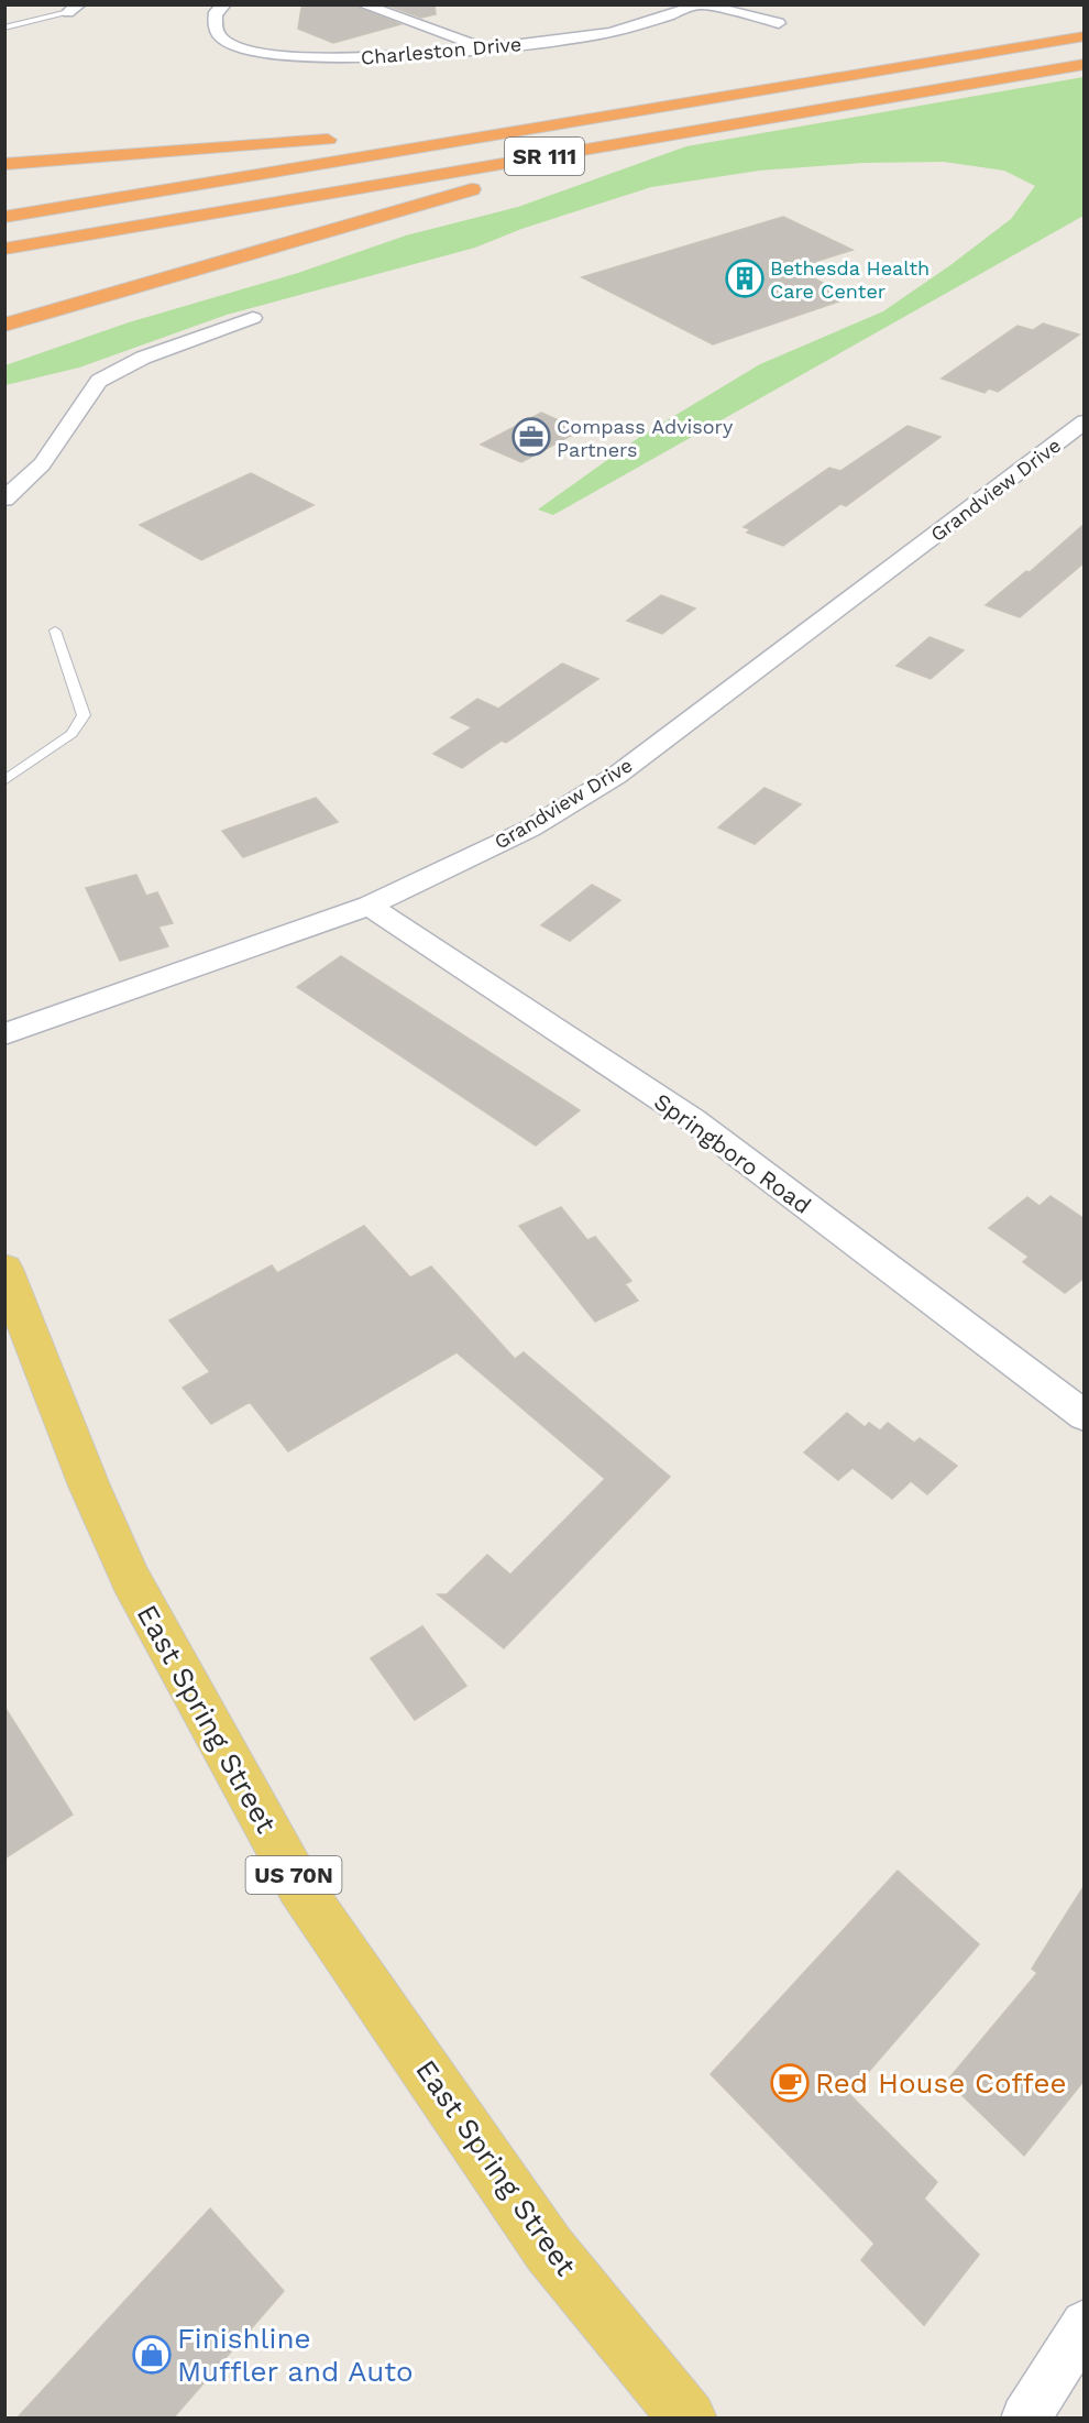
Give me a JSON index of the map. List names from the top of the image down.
{
  "streets": {
    "highway": ["SR 111"],
    "main road": ["East Spring Street", "US 70N"],
    "street": ["Charleston Drive", "Grandview Drive", "Springboro Road"]
  },
  "crossings": [
    ["Grandview Drive", "Springboro Road"]
  ],
  "places": {
    "building": ["Bethesda Health Care Center"],
    "office": ["Compass Advisory Partners"],
    "cafe": ["Red House Coffee"],
    "shop": ["Finishline Muffler and Auto"]
  }
}
